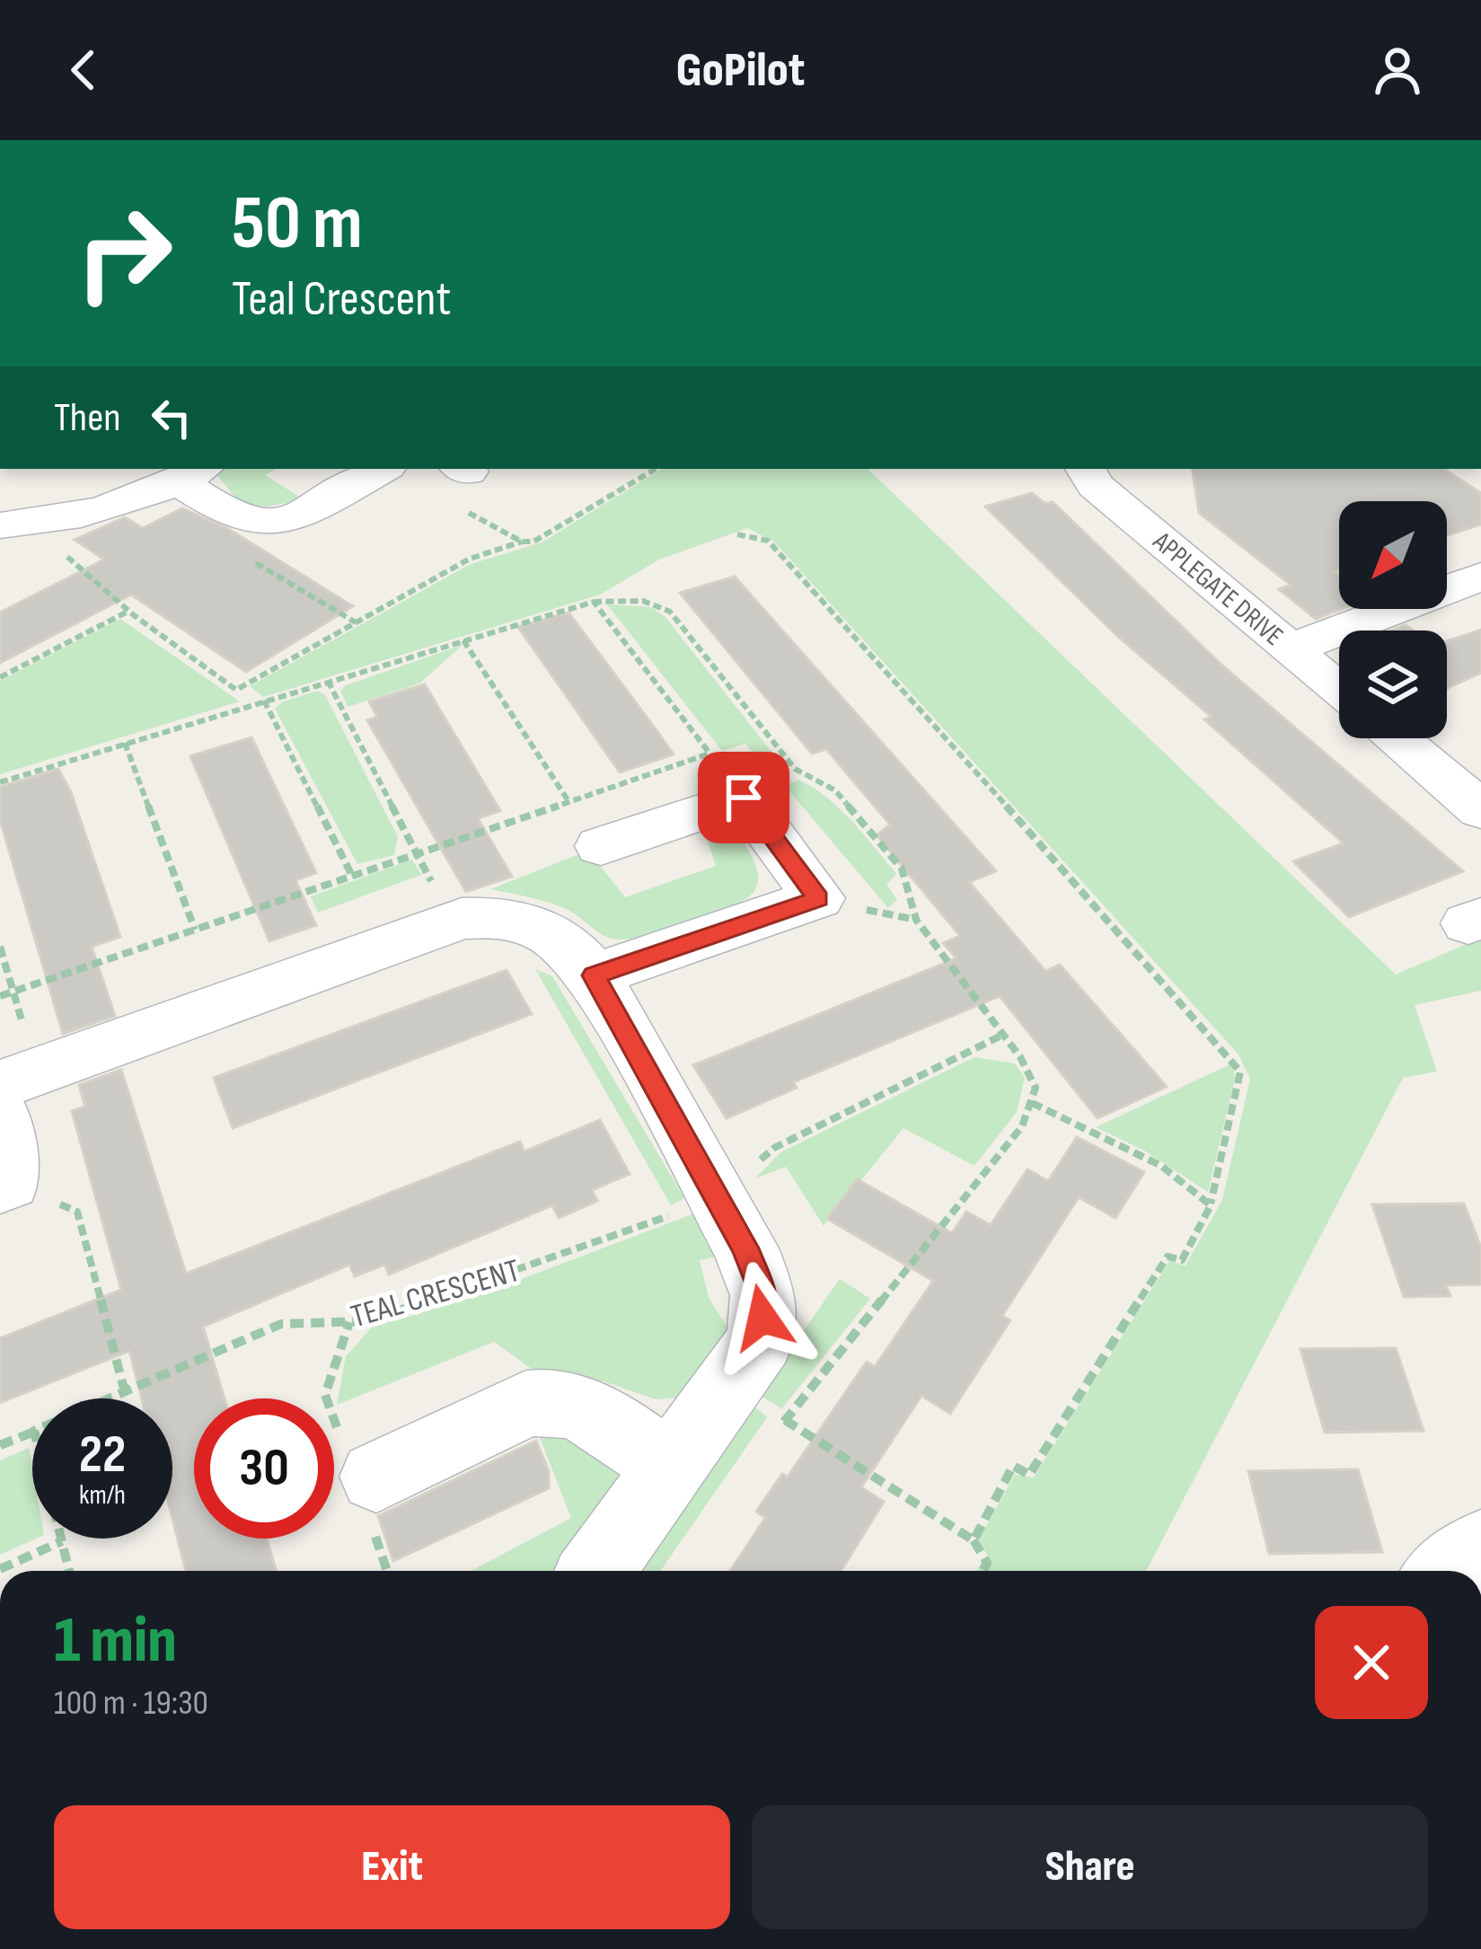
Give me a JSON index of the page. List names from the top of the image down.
{
  "streets": {
    "street": ["APPLEGATE DRIVE"],
    "path": ["TEAL CRESCENT"]
  },
  "north": "bottom left",
  "page": {
    "header": "GoPilot",
    "turn": ["50 m", "Teal Crescent"],
    "then": "Then",
    "speed": "22 km/h",
    "limit": "30",
    "heading": ["1 min", "100 m · 19:30"],
    "buttons": ["Exit", "Share"]
  }
}
